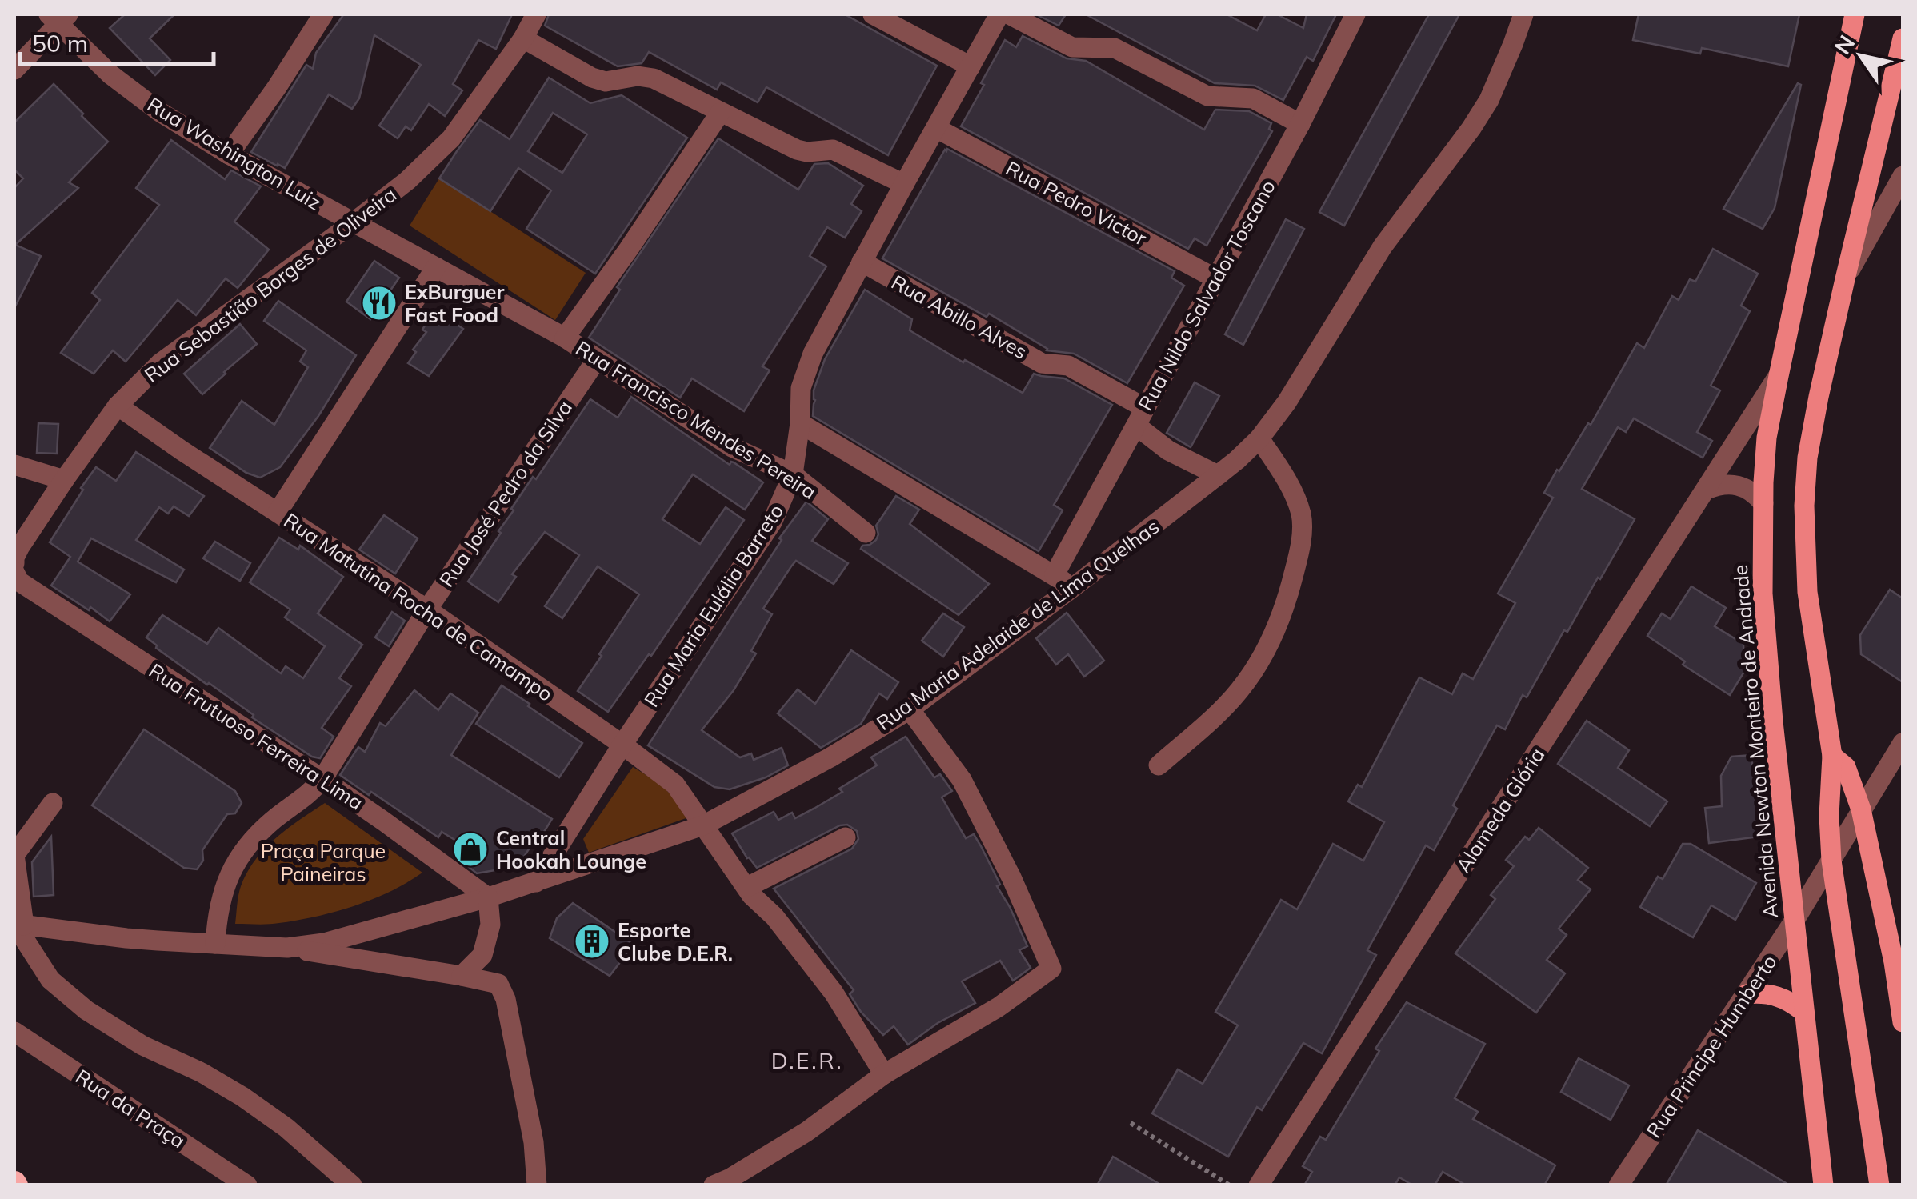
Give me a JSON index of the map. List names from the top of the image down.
{
  "streets": {
    "main road": ["Avenida Newton Monteiro de Andrade"],
    "street": [
      "Rua Washington Luiz",
      "Rua Pedro Victor",
      "Rua Sebastião Borges de Oliveira",
      "Rua Nildo Salvador Toscano",
      "Rua Abillo Alves",
      "Rua Francisco Mendes Pereira",
      "Rua José Pedro da Silva",
      "Rua Maria Eulália Barreto",
      "Rua Matutina Rocha de Camampo",
      "Rua Maria Adelaide de Lima Quelhas",
      "Rua Frutuoso Ferreira Lima",
      "Alameda Glória",
      "Rua Principe Humberto",
      "Rua da Praça"
    ]
  },
  "crossings": [
    ["Rua Washington Luiz", "Rua Sebastião Borges de Oliveira"],
    ["Rua Washington Luiz", "Rua Francisco Mendes Pereira"],
    ["Rua Pedro Victor", "Rua Nildo Salvador Toscano"],
    ["Rua Pedro Victor", "Rua Maria Eulália Barreto"],
    ["Rua Sebastião Borges de Oliveira", "Rua Francisco Mendes Pereira"],
    ["Rua Sebastião Borges de Oliveira", "Rua Matutina Rocha de Camampo"],
    ["Rua Sebastião Borges de Oliveira", "Rua Frutuoso Ferreira Lima"],
    ["Rua Nildo Salvador Toscano", "Rua Abillo Alves"],
    ["Rua Abillo Alves", "Rua Maria Eulália Barreto"],
    ["Rua Abillo Alves", "Rua Maria Adelaide de Lima Quelhas"],
    ["Rua Francisco Mendes Pereira", "Rua José Pedro da Silva"],
    ["Rua Francisco Mendes Pereira", "Rua Maria Eulália Barreto"],
    ["Rua José Pedro da Silva", "Rua Matutina Rocha de Camampo"],
    ["Rua José Pedro da Silva", "Rua Maria Adelaide de Lima Quelhas"],
    ["Rua José Pedro da Silva", "Rua Frutuoso Ferreira Lima"],
    ["Rua Maria Eulália Barreto", "Rua Matutina Rocha de Camampo"],
    ["Rua Maria Eulália Barreto", "Rua Maria Adelaide de Lima Quelhas"],
    ["Rua Matutina Rocha de Camampo", "Rua Maria Adelaide de Lima Quelhas"],
    ["Rua Maria Adelaide de Lima Quelhas", "Rua Frutuoso Ferreira Lima"],
    ["Avenida Newton Monteiro de Andrade", "Alameda Glória"],
    ["Avenida Newton Monteiro de Andrade", "Rua Principe Humberto"]
  ],
  "districts": ["D.E.R."],
  "parks": ["Praça Parque Paineiras"],
  "places": {
    "restaurant": ["ExBurguer Fast Food"],
    "shop": ["Central Hookah Lounge"],
    "building": ["Esporte Clube D.E.R."]
  },
  "scale_bar": "50 m",
  "north": "top left"
}
